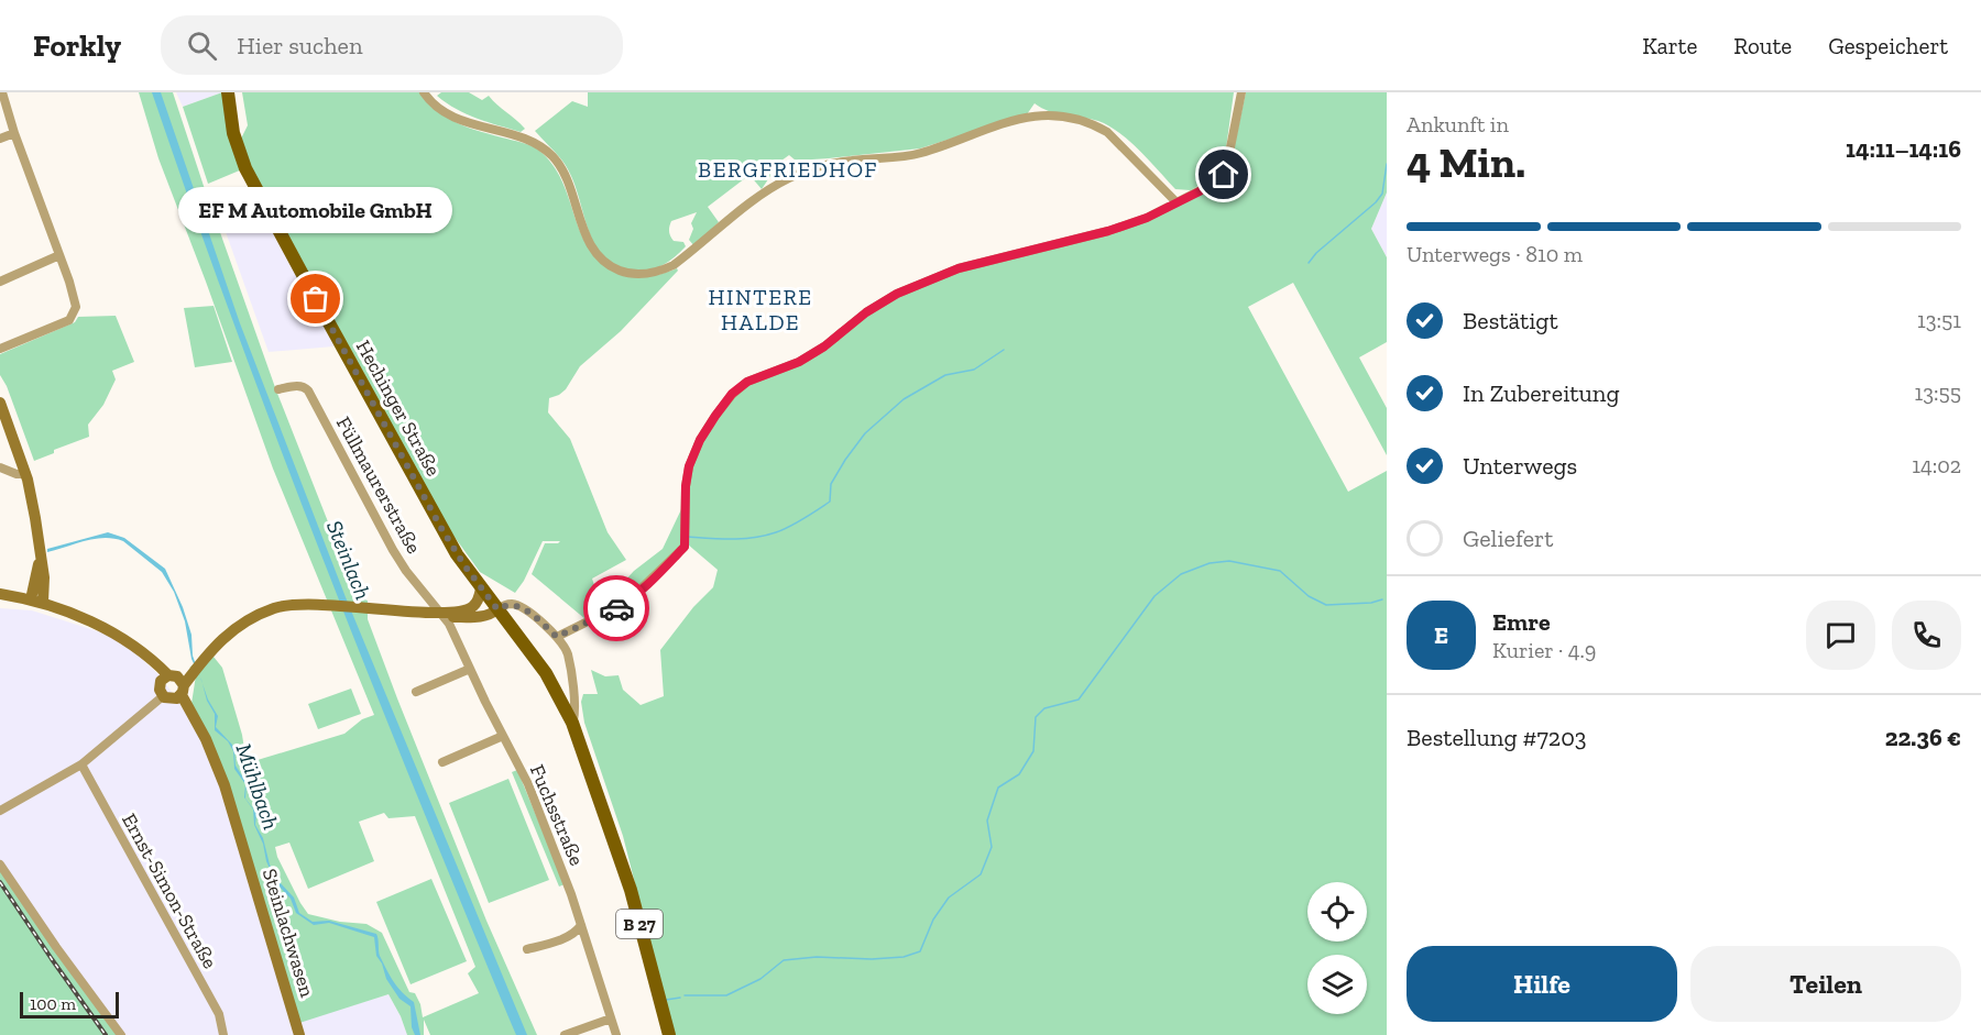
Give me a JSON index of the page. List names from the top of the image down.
{
  "streets": {
    "main road": ["Hechinger Straße", "B 27"],
    "street": [
      "Füllmaurerstraße",
      "Fuchsstraße",
      "Ernst-Simon-Straße",
      "Steinlachwasen"
    ]
  },
  "crossings": [
    ["Füllmaurerstraße", "Fuchsstraße"]
  ],
  "districts": ["BERGFRIEDHOF", "HINTERE HALDE"],
  "water": ["Steinlach", "Mühlbach"],
  "places": ["EF M Automobile GmbH"],
  "scale_bar": "100 m",
  "page": {
    "header": "Forkly",
    "search": "Hier suchen",
    "nav": ["Karte", "Route", "Gespeichert"],
    "heading": ["4 Min.", "Ankunft in", "14:11–14:16"],
    "panel": [
      "Emre",
      "Kurier · 4.9",
      "Bestellung #7203",
      "22.36 €"
    ],
    "bubble": "EF M Automobile GmbH",
    "bar": "Unterwegs · 810 m",
    "list": [
      ["Bestätigt", "13:51"],
      ["In Zubereitung", "13:55"],
      ["Unterwegs", "14:02"],
      "Geliefert"
    ],
    "round": "E",
    "buttons": ["Hilfe", "Teilen"],
    "scale": "100 m"
  }
}
